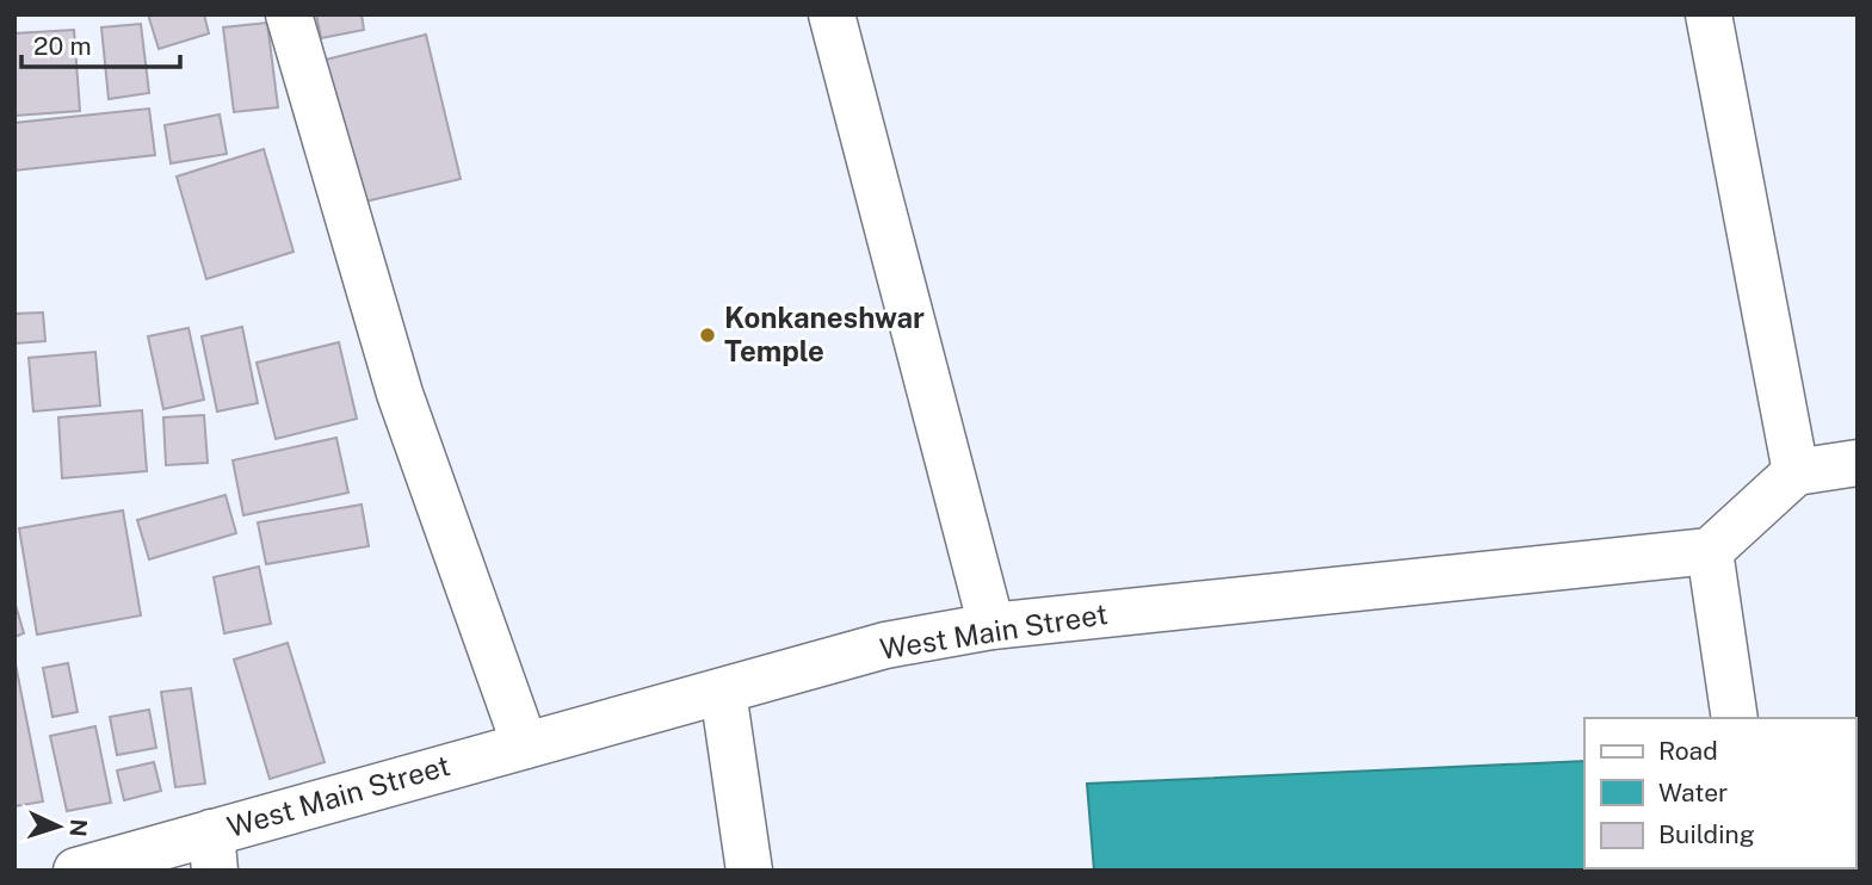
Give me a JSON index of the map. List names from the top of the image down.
{
  "streets": {
    "street": ["West Main Street"]
  },
  "places": ["Konkaneshwar Temple"],
  "legend": ["Road", "Water", "Building"],
  "scale_bar": "20 m",
  "north": "right"
}
